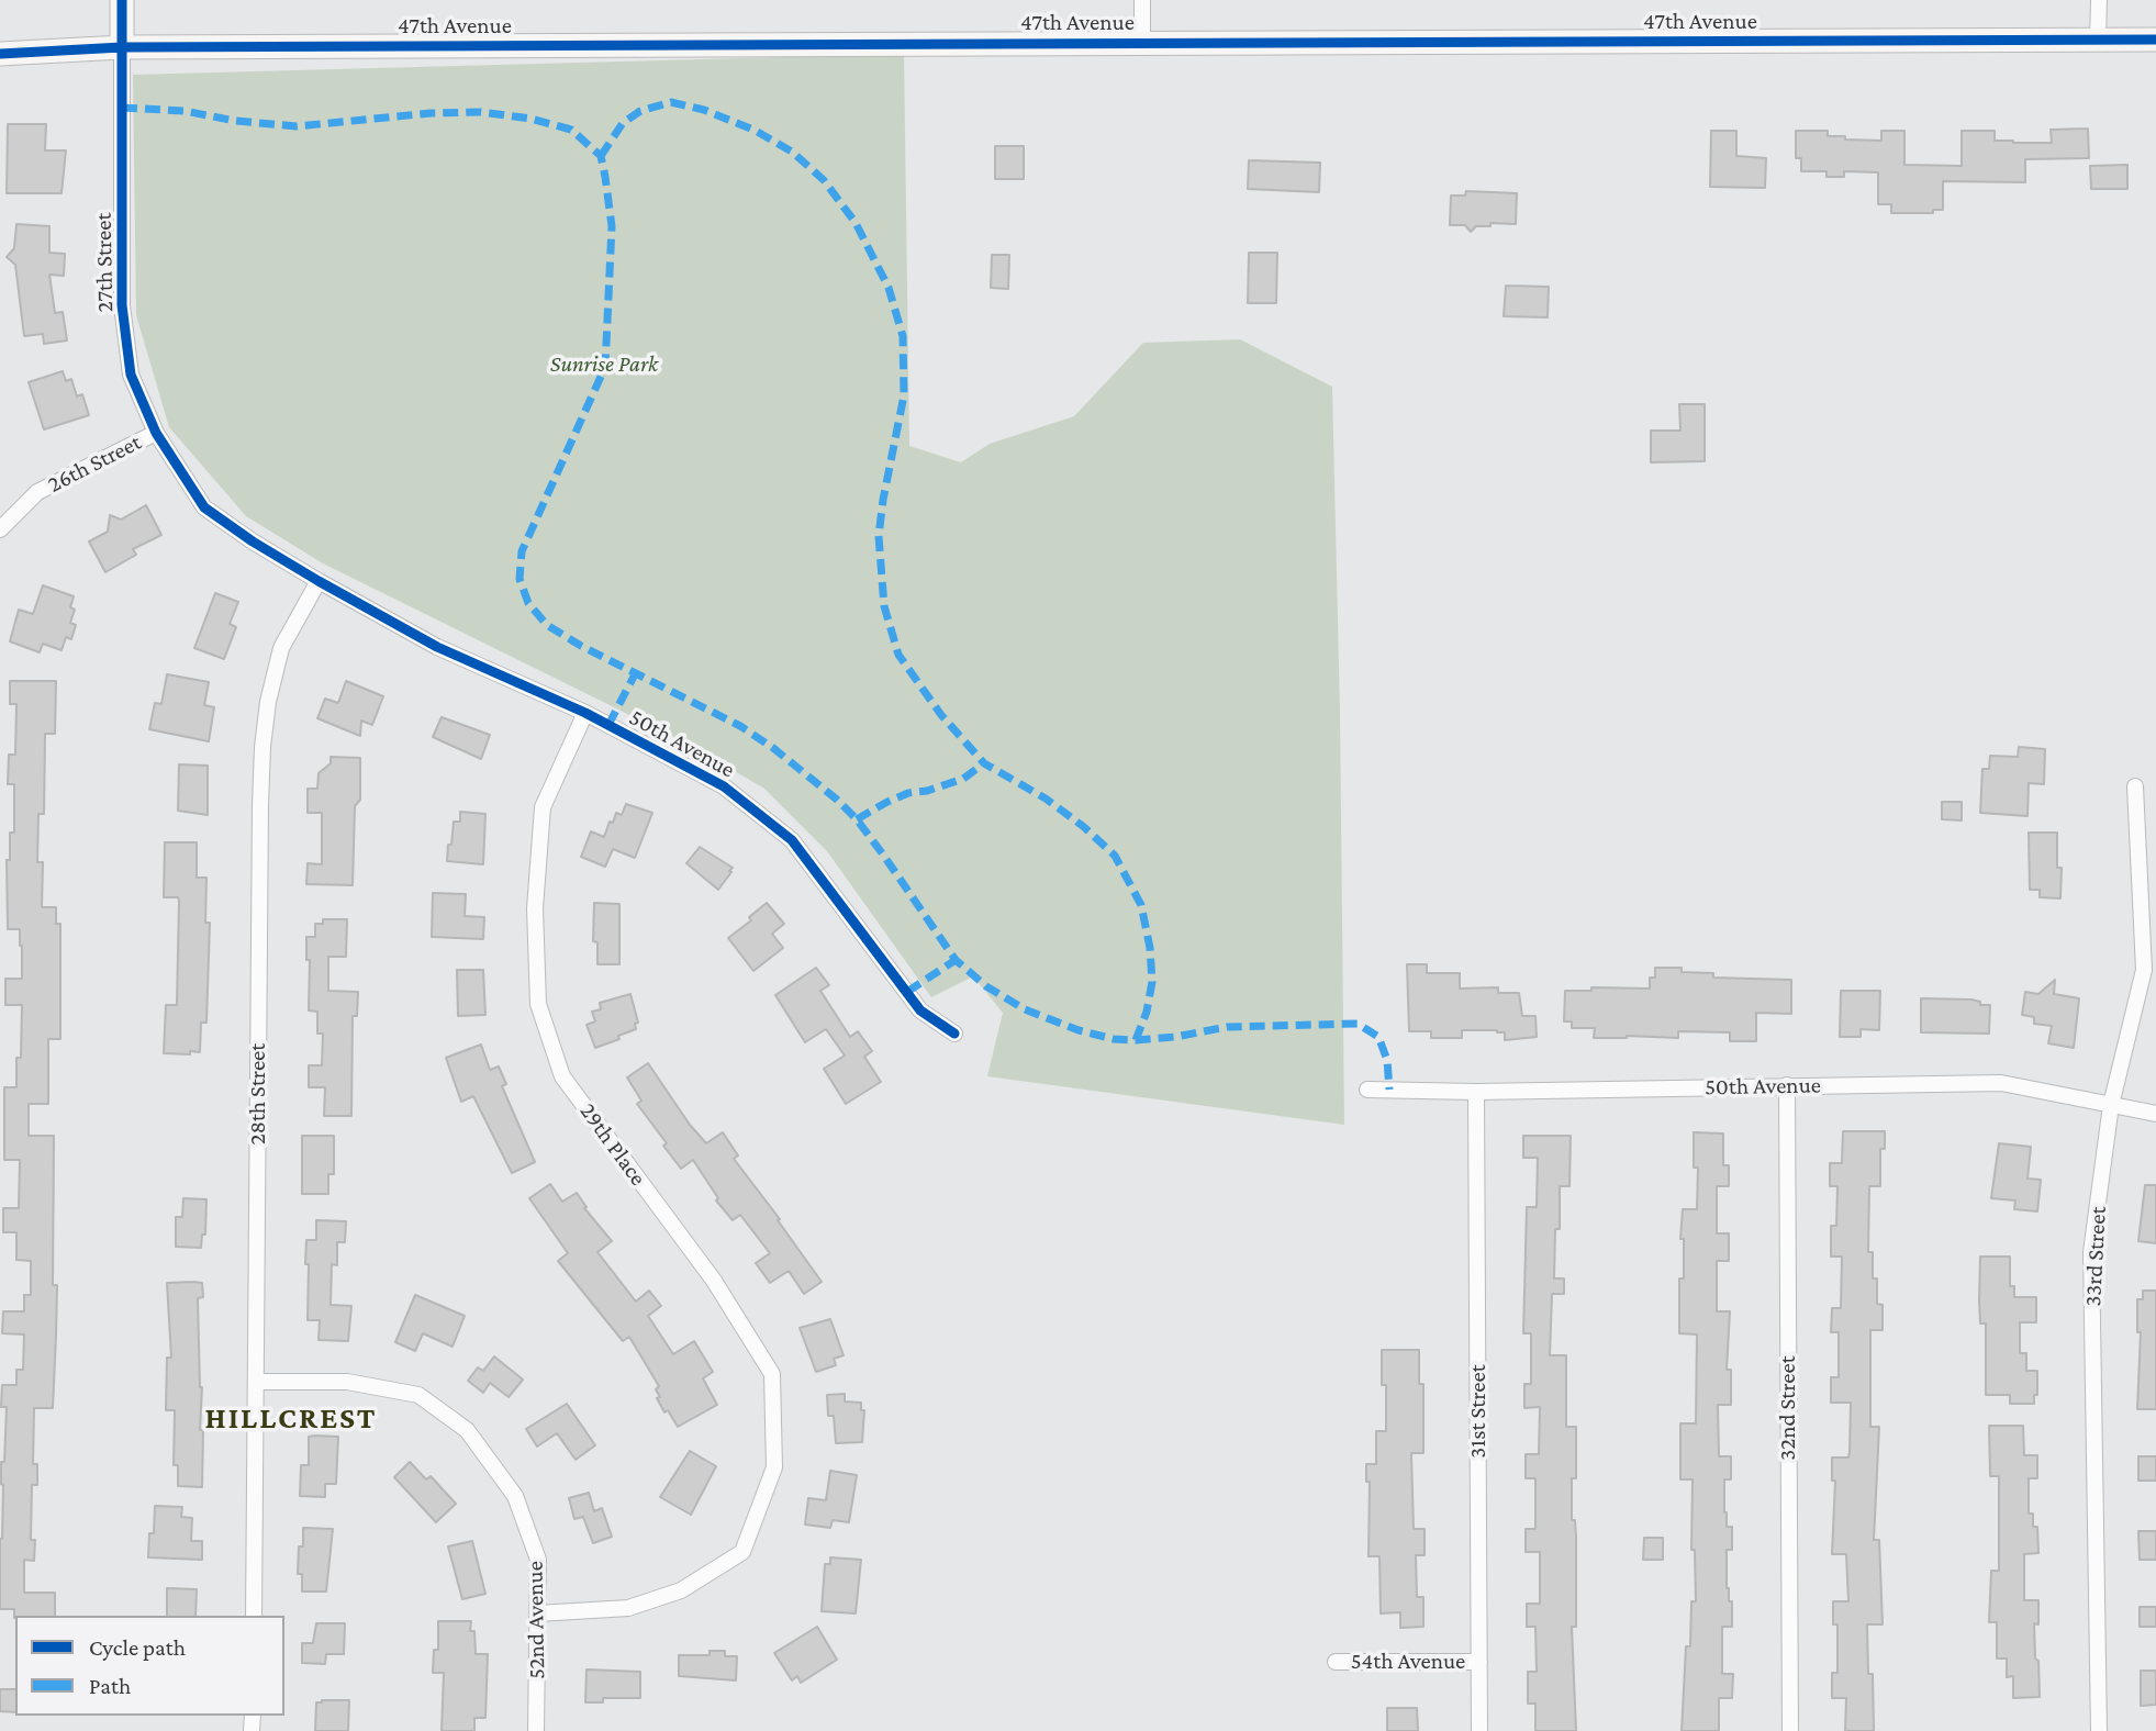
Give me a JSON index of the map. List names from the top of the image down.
{
  "streets": {
    "street": [
      "47th Avenue",
      "27th Street",
      "26th Street",
      "50th Avenue",
      "28th Street",
      "29th Place",
      "33rd Street",
      "32nd Street",
      "31st Street",
      "52nd Avenue",
      "54th Avenue"
    ]
  },
  "crossings": [
    ["47th Avenue", "27th Street"],
    ["27th Street", "26th Street"],
    ["27th Street", "50th Avenue"],
    ["27th Street", "28th Street"],
    ["50th Avenue", "28th Street"],
    ["50th Avenue", "29th Place"],
    ["50th Avenue", "33rd Street"],
    ["50th Avenue", "32nd Street"],
    ["50th Avenue", "31st Street"],
    ["28th Street", "52nd Avenue"],
    ["29th Place", "52nd Avenue"],
    ["31st Street", "54th Avenue"]
  ],
  "districts": ["HILLCREST"],
  "parks": ["Sunrise Park"],
  "legend": ["Cycle path", "Path"]
}
